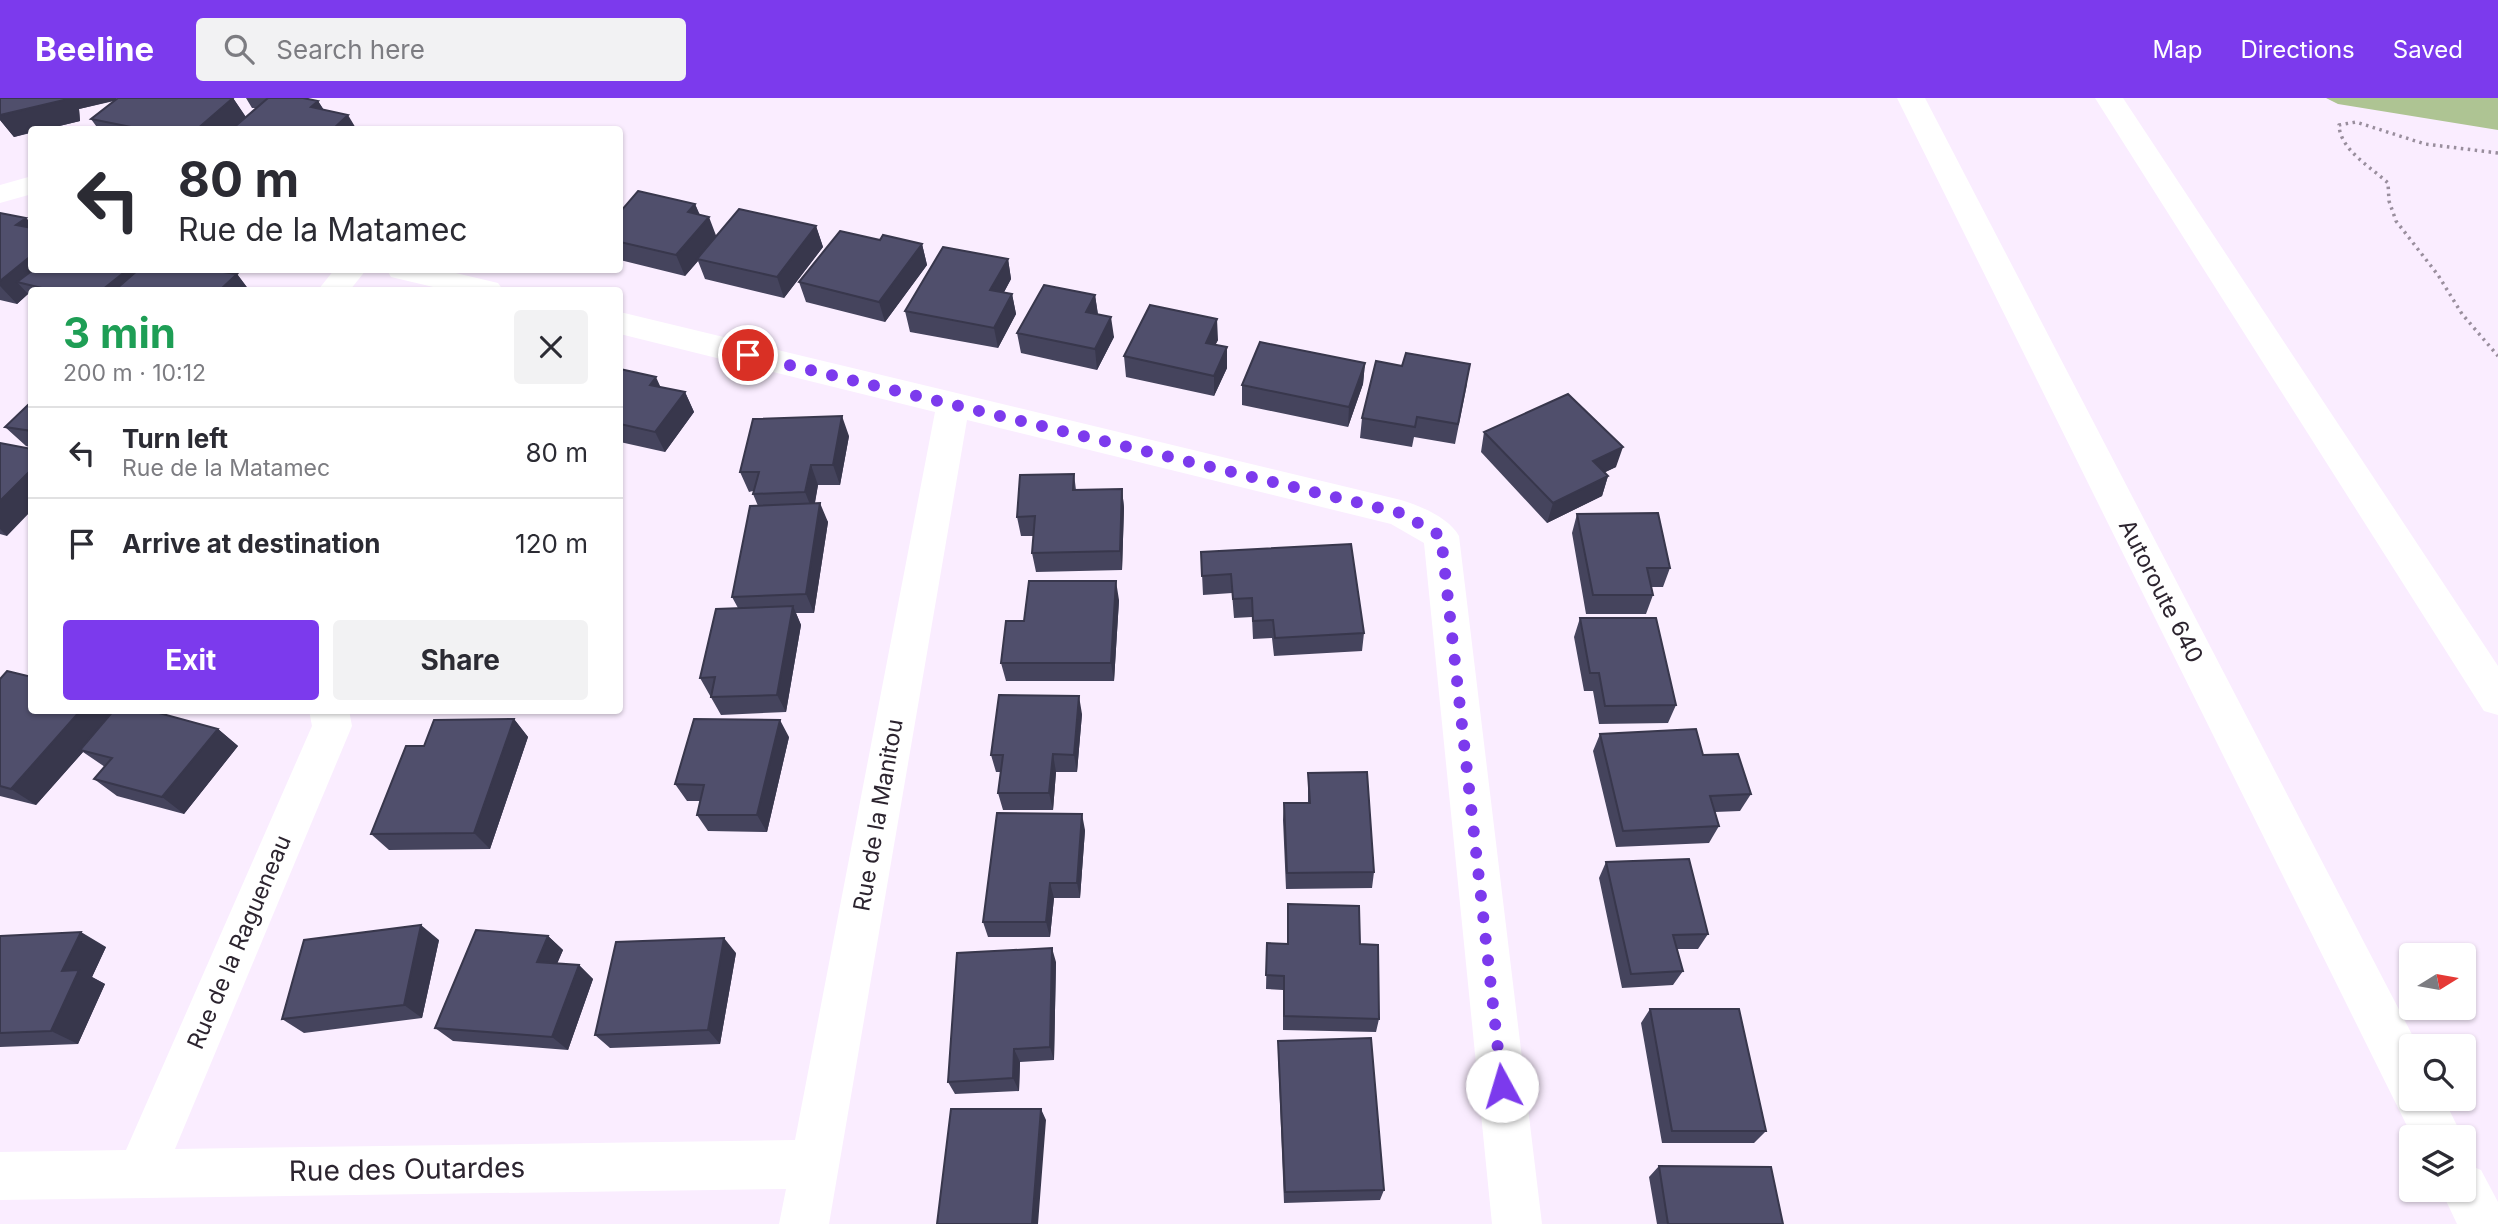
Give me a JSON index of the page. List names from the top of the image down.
{
  "streets": {
    "main road": [
      "Autoroute 640",
      "Rue de la Manitou",
      "Rue de la Ragueneau",
      "Rue des Outardes"
    ]
  },
  "crossings": [
    ["Rue de la Manitou", "Rue des Outardes"],
    ["Rue de la Ragueneau", "Rue des Outardes"]
  ],
  "north": "right",
  "page": {
    "header": "Beeline",
    "search": "Search here",
    "nav": ["Map", "Directions", "Saved"],
    "turn": ["80 m", "Rue de la Matamec"],
    "heading": ["3 min", "200 m · 10:12"],
    "list": [
      {
        "name": "Turn left",
        "note": "Rue de la Matamec",
        "value": "80 m"
      },
      {
        "name": "Arrive at destination",
        "value": "120 m"
      }
    ],
    "buttons": ["Exit", "Share"]
  }
}
